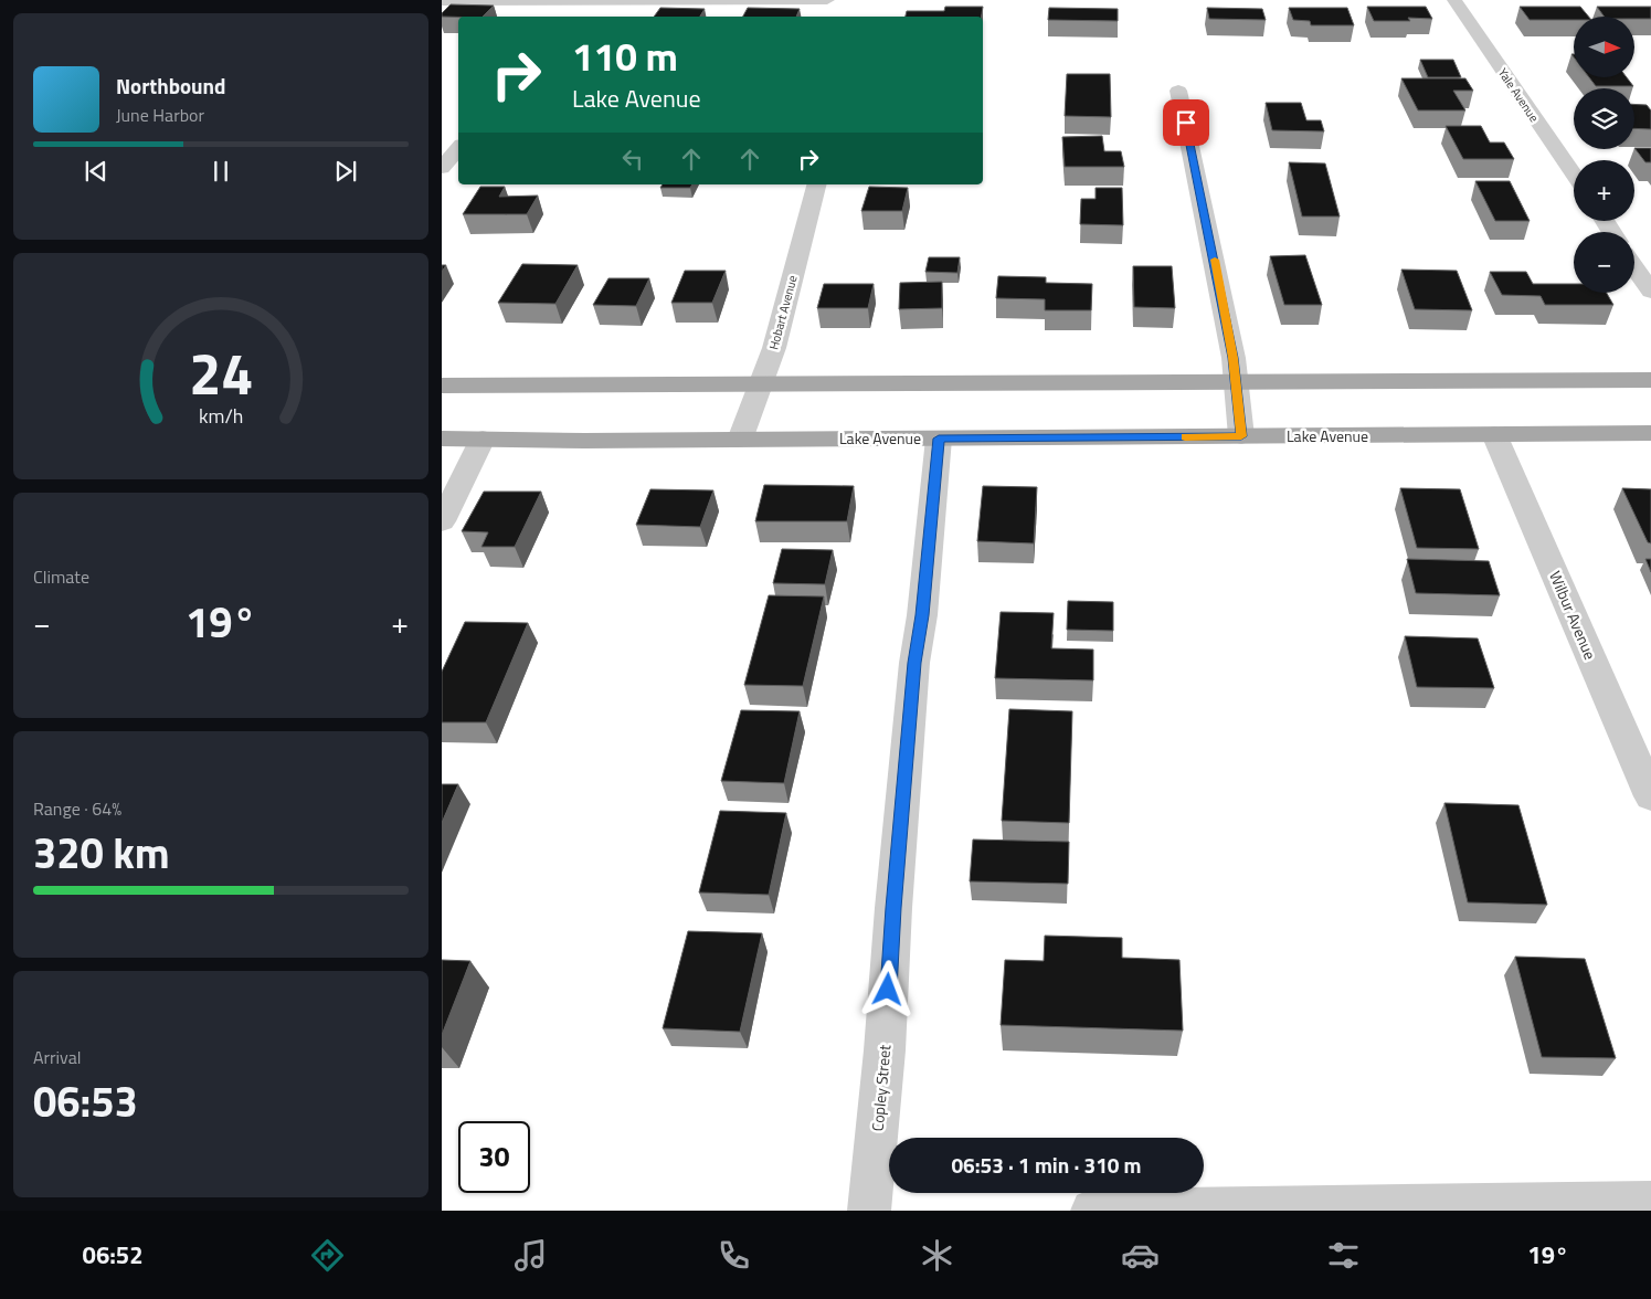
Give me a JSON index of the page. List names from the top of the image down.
{
  "streets": {
    "main road": ["Lake Avenue"],
    "street": [
      "Yale Avenue",
      "Hobart Avenue",
      "Wilbur Avenue",
      "Copley Street"
    ]
  },
  "crossings": [
    ["Hobart Avenue", "Lake Avenue"],
    ["Lake Avenue", "Wilbur Avenue"],
    ["Lake Avenue", "Copley Street"]
  ],
  "north": "right",
  "page": {
    "map_buttons": ["+", "−"],
    "turn": ["110 m", "Lake Avenue"],
    "song": ["Northbound", "June Harbor"],
    "tile": [
      "Climate",
      ["Range · 64%", "320 km"],
      ["Arrival", "06:53"]
    ],
    "heat": ["−", "19°", "+"],
    "limit": "30",
    "trip": "06:53 · 1 min · 310 m",
    "tabs": ["06:52", "19°"],
    "gauge": ["24", "km/h"]
  }
}
